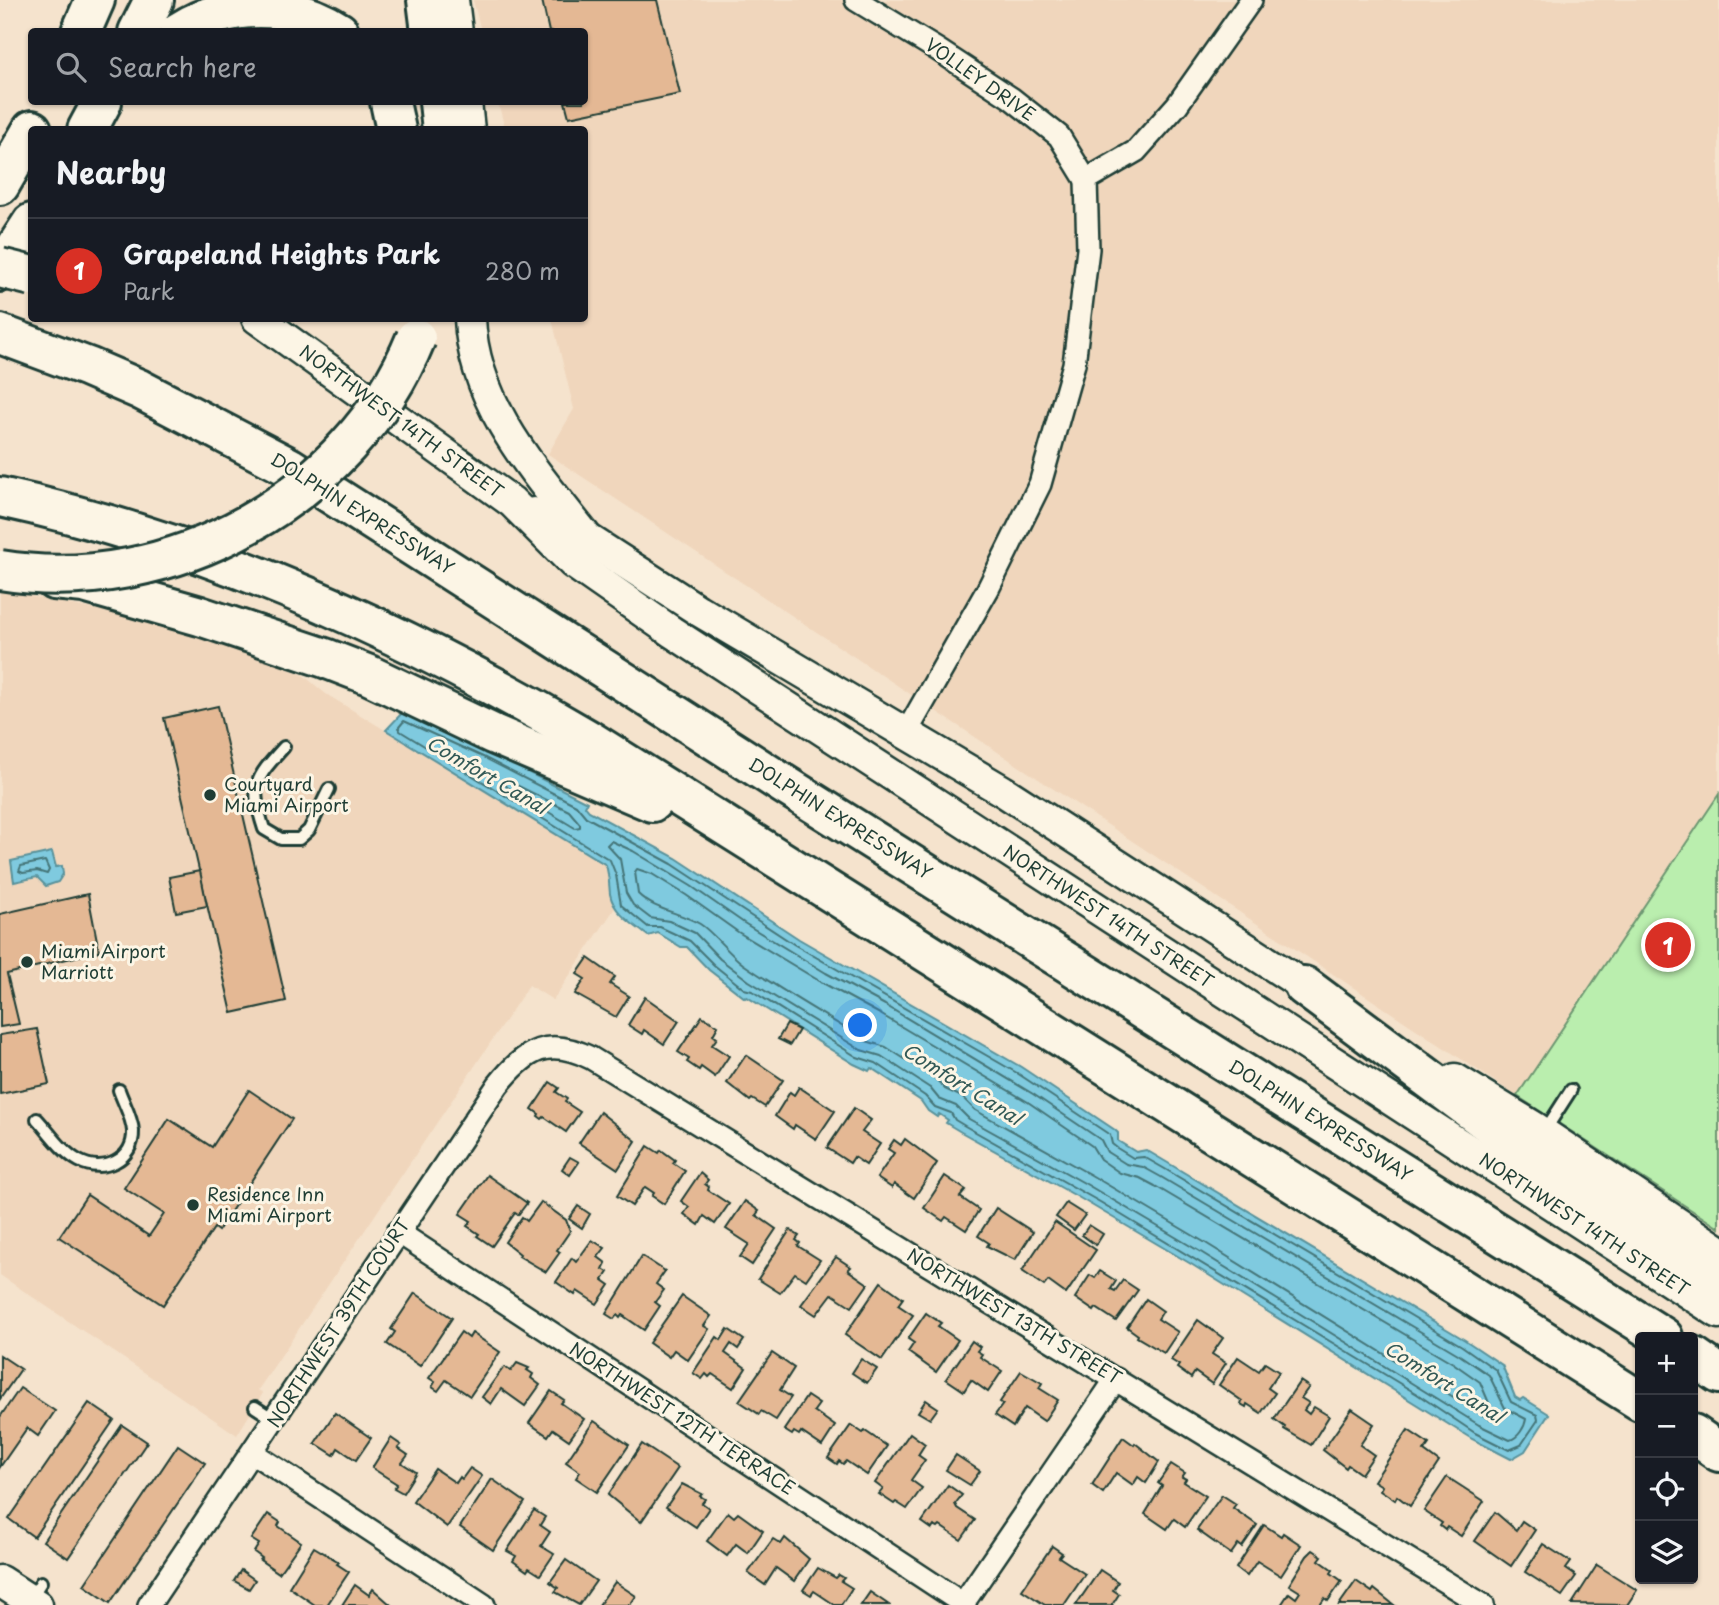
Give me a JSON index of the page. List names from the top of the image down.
{
  "streets": {
    "highway": ["DOLPHIN EXPRESSWAY"],
    "main road": ["NORTHWEST 14TH STREET"],
    "street": [
      "VOLLEY DRIVE",
      "NORTHWEST 13TH STREET",
      "NORTHWEST 39TH COURT",
      "NORTHWEST 12TH TERRACE"
    ]
  },
  "crossings": [
    ["NORTHWEST 13TH STREET", "NORTHWEST 39TH COURT"],
    ["NORTHWEST 39TH COURT", "NORTHWEST 12TH TERRACE"]
  ],
  "water": ["Comfort Canal"],
  "places": ["Courtyard Miami Airport", "Miami Airport Marriott", "Residence Inn Miami Airport"],
  "page": {
    "search": "Search here",
    "heading": "Nearby",
    "list": [
      {
        "mark": "1",
        "name": "Grapeland Heights Park",
        "note": "Park",
        "value": "280 m"
      }
    ],
    "pins": "1",
    "map_buttons": ["+", "−"]
  }
}
